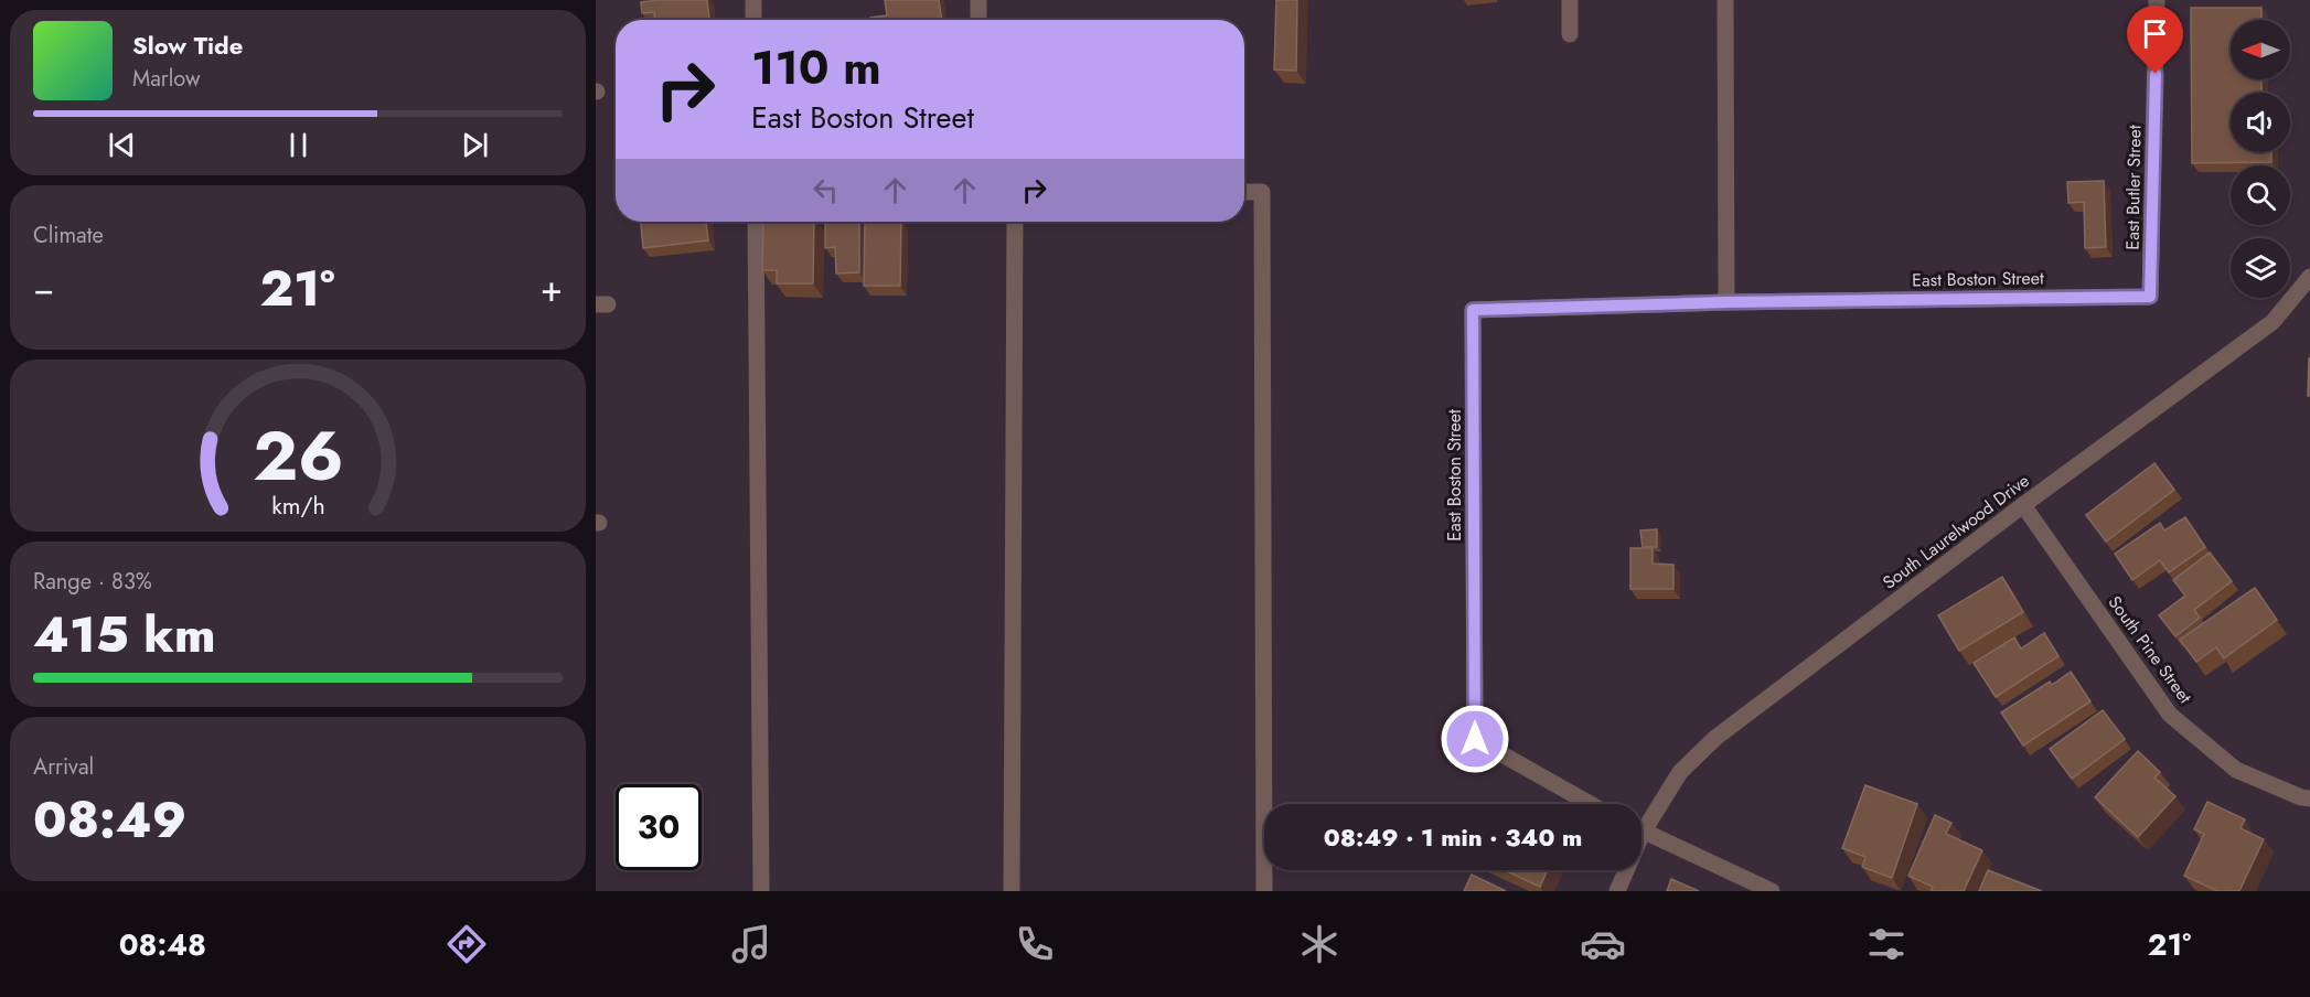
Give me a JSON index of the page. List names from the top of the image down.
{
  "streets": {
    "street": [
      "East Butler Street",
      "East Boston Street",
      "South Laurelwood Drive",
      "South Pine Street"
    ]
  },
  "crossings": [
    ["East Butler Street", "East Boston Street"],
    ["South Laurelwood Drive", "South Pine Street"]
  ],
  "north": "left",
  "page": {
    "turn": ["110 m", "East Boston Street"],
    "song": ["Slow Tide", "Marlow"],
    "tile": [
      "Climate",
      ["Range · 83%", "415 km"],
      ["Arrival", "08:49"]
    ],
    "heat": ["−", "21°", "+"],
    "limit": "30",
    "trip": "08:49 · 1 min · 340 m",
    "tabs": ["08:48", "21°"],
    "gauge": ["26", "km/h"]
  }
}
